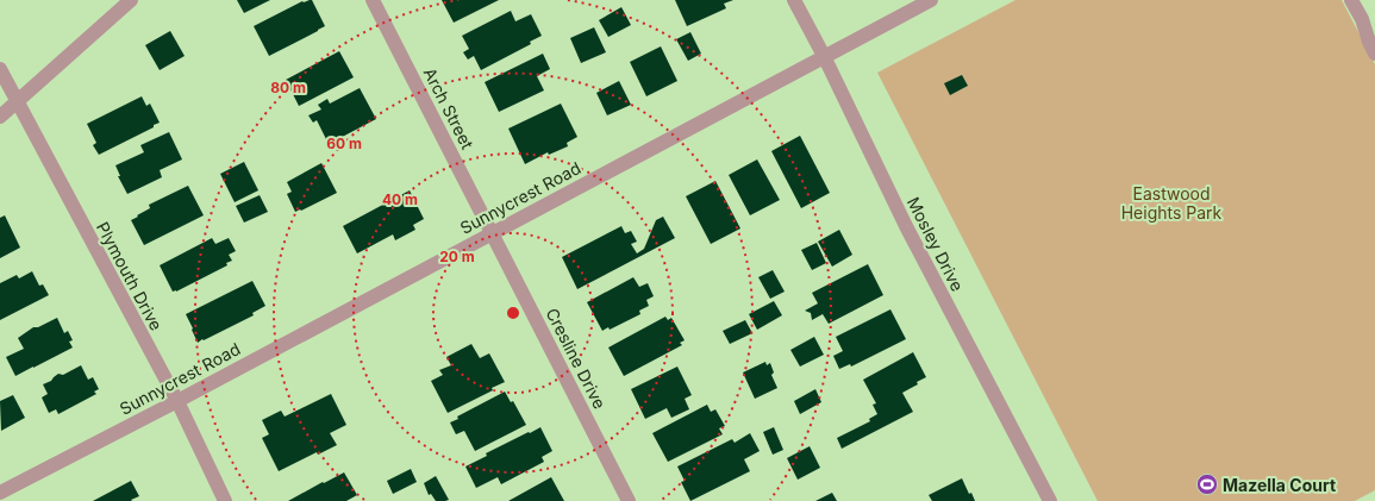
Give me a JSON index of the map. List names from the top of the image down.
{
  "streets": {
    "street": [
      "Arch Street",
      "Sunnycrest Road",
      "Mosley Drive",
      "Plymouth Drive",
      "Cresline Drive"
    ]
  },
  "crossings": [
    ["Arch Street", "Sunnycrest Road"],
    ["Arch Street", "Cresline Drive"],
    ["Sunnycrest Road", "Mosley Drive"],
    ["Sunnycrest Road", "Plymouth Drive"],
    ["Sunnycrest Road", "Cresline Drive"]
  ],
  "parks": ["Eastwood Heights Park"],
  "places": {
    "sports": ["Mazella Court"]
  },
  "rings": [
    "80 m",
    "60 m",
    "40 m",
    "20 m"
  ]
}
